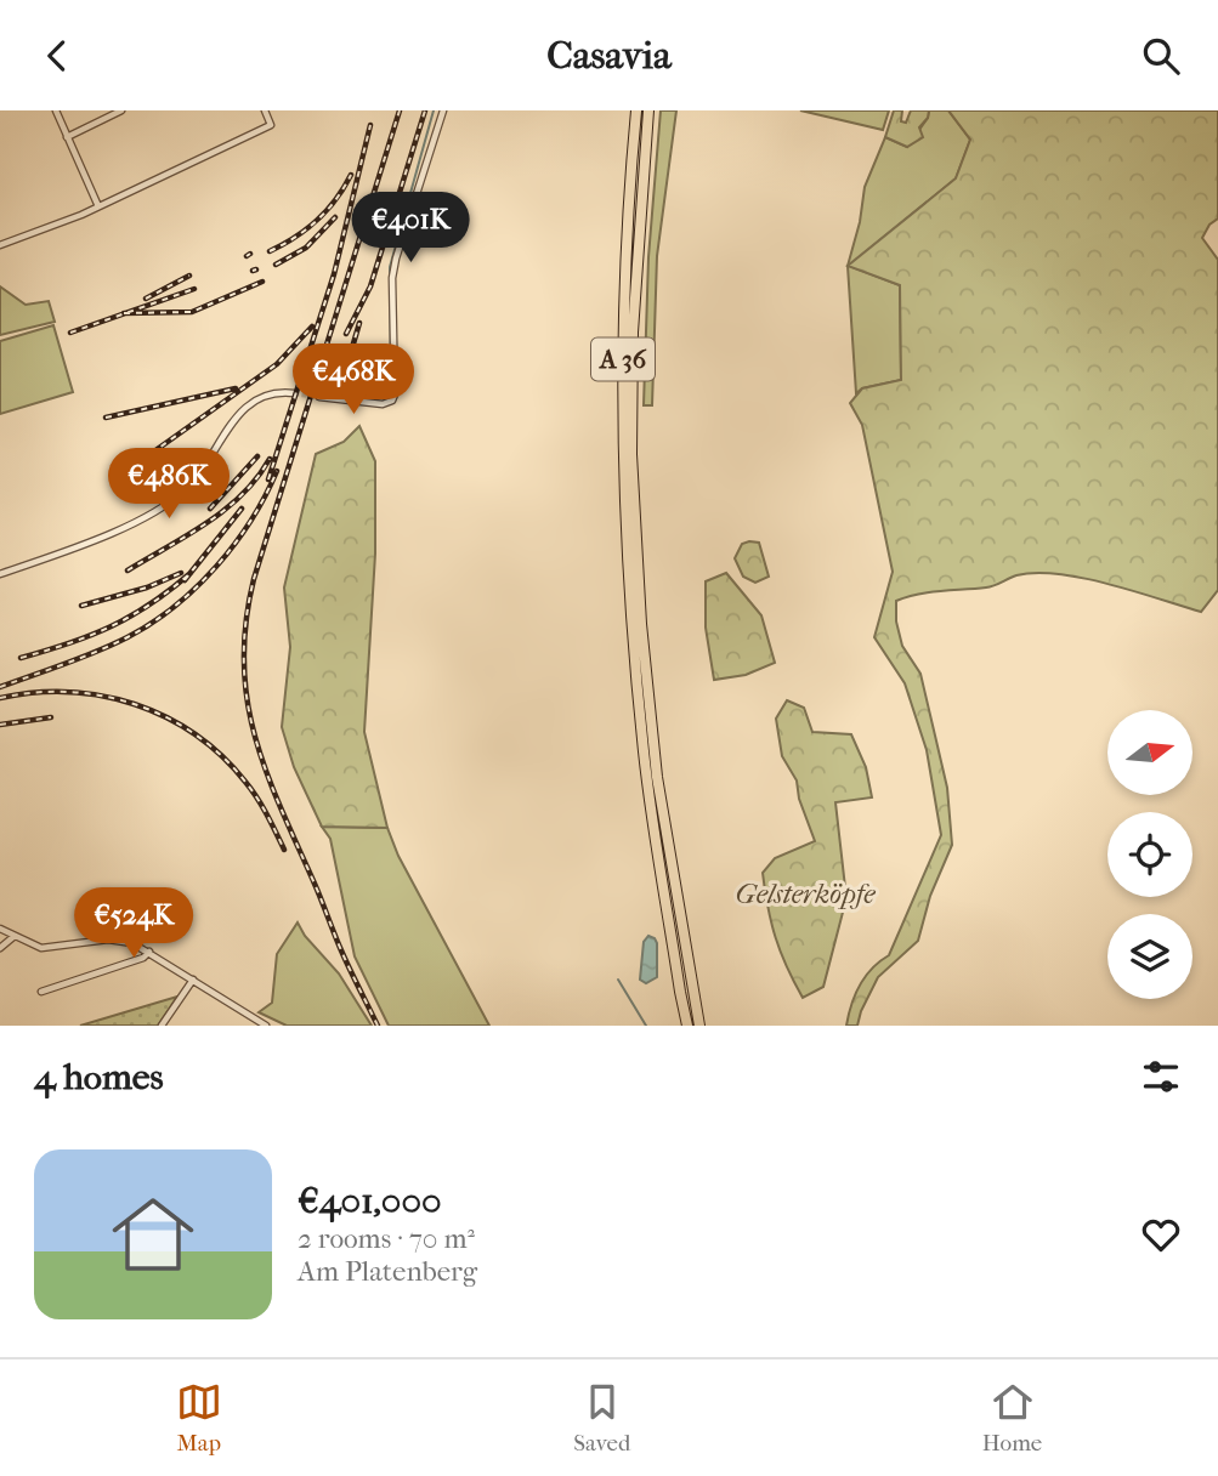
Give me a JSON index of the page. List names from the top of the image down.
{
  "streets": {
    "highway": ["A 36"]
  },
  "parks": ["Gelsterköpfe"],
  "north": "right",
  "page": {
    "header": "Casavia",
    "price": [
      "€401K",
      "€468K",
      "€486K",
      "€524K"
    ],
    "heading": "4 homes",
    "list": [
      {
        "name": "€401,000",
        "note": "2 rooms · 70 m² · Am Platenberg"
      }
    ],
    "tabs": ["Map", "Saved", "Home"]
  }
}
